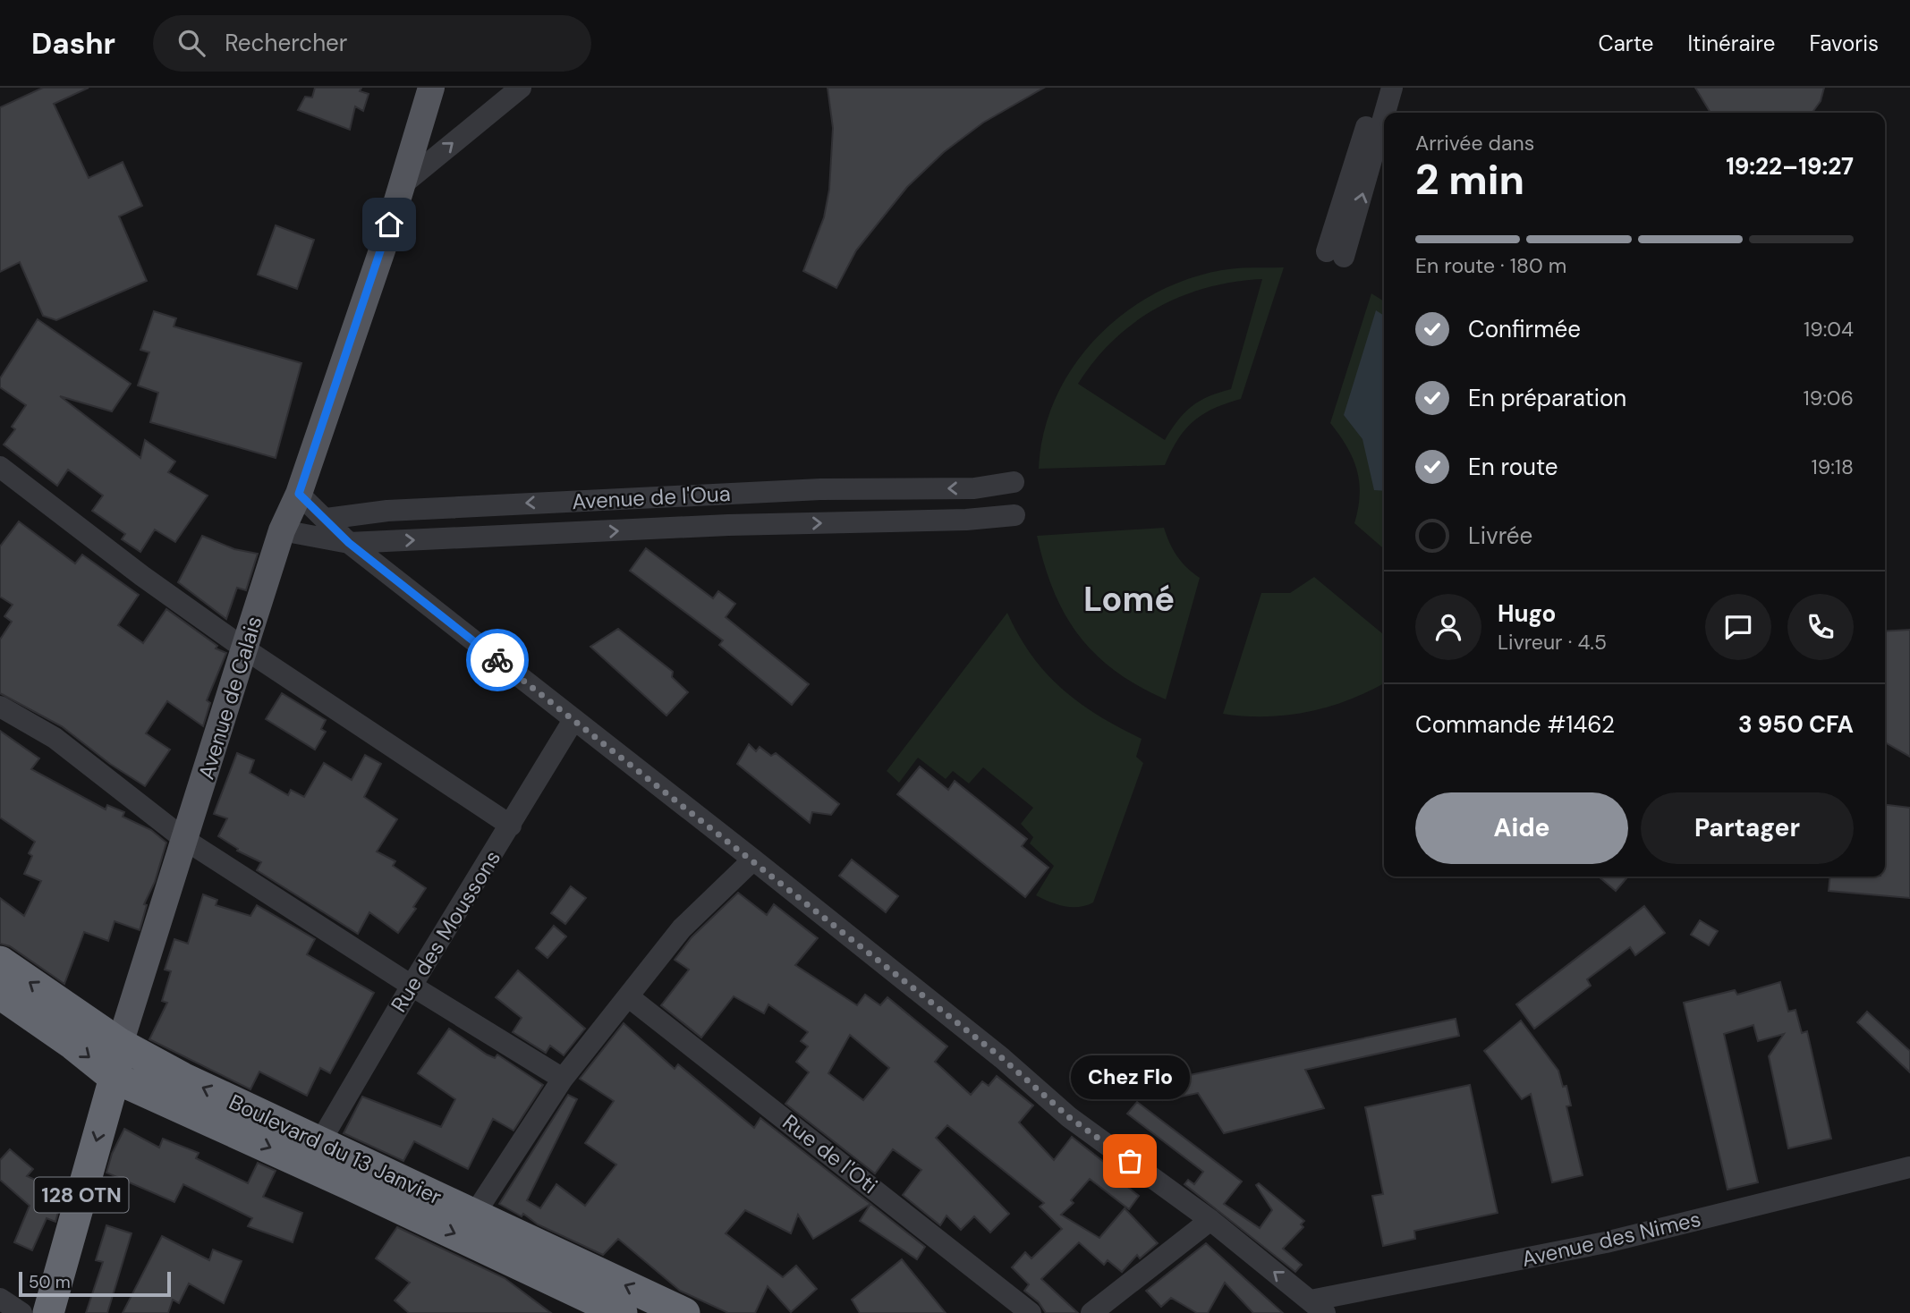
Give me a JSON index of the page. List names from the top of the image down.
{
  "streets": {
    "highway": ["Avenue de Calais", "Boulevard du 13 Janvier", "128 OTN"],
    "street": [
      "Avenue de l'Oua",
      "Rue des Moussons",
      "Rue de l'Oti",
      "Avenue des Nimes"
    ]
  },
  "crossings": [
    ["Avenue de Calais", "Boulevard du 13 Janvier"],
    ["Rue des Moussons", "Boulevard du 13 Janvier"]
  ],
  "districts": ["Lomé"],
  "places": ["Chez Flo"],
  "scale_bar": "50 m",
  "page": {
    "header": "Dashr",
    "search": "Rechercher",
    "nav": ["Carte", "Itinéraire", "Favoris"],
    "heading": ["2 min", "Arrivée dans", "19:22–19:27"],
    "panel": [
      "Hugo",
      "Livreur · 4.5",
      "Commande #1462",
      "3 950 CFA"
    ],
    "bar": "En route · 180 m",
    "list": [
      ["Confirmée", "19:04"],
      ["En préparation", "19:06"],
      ["En route", "19:18"],
      "Livrée"
    ],
    "buttons": ["Aide", "Partager"],
    "bubble": "Chez Flo",
    "scale": "50 m"
  }
}
